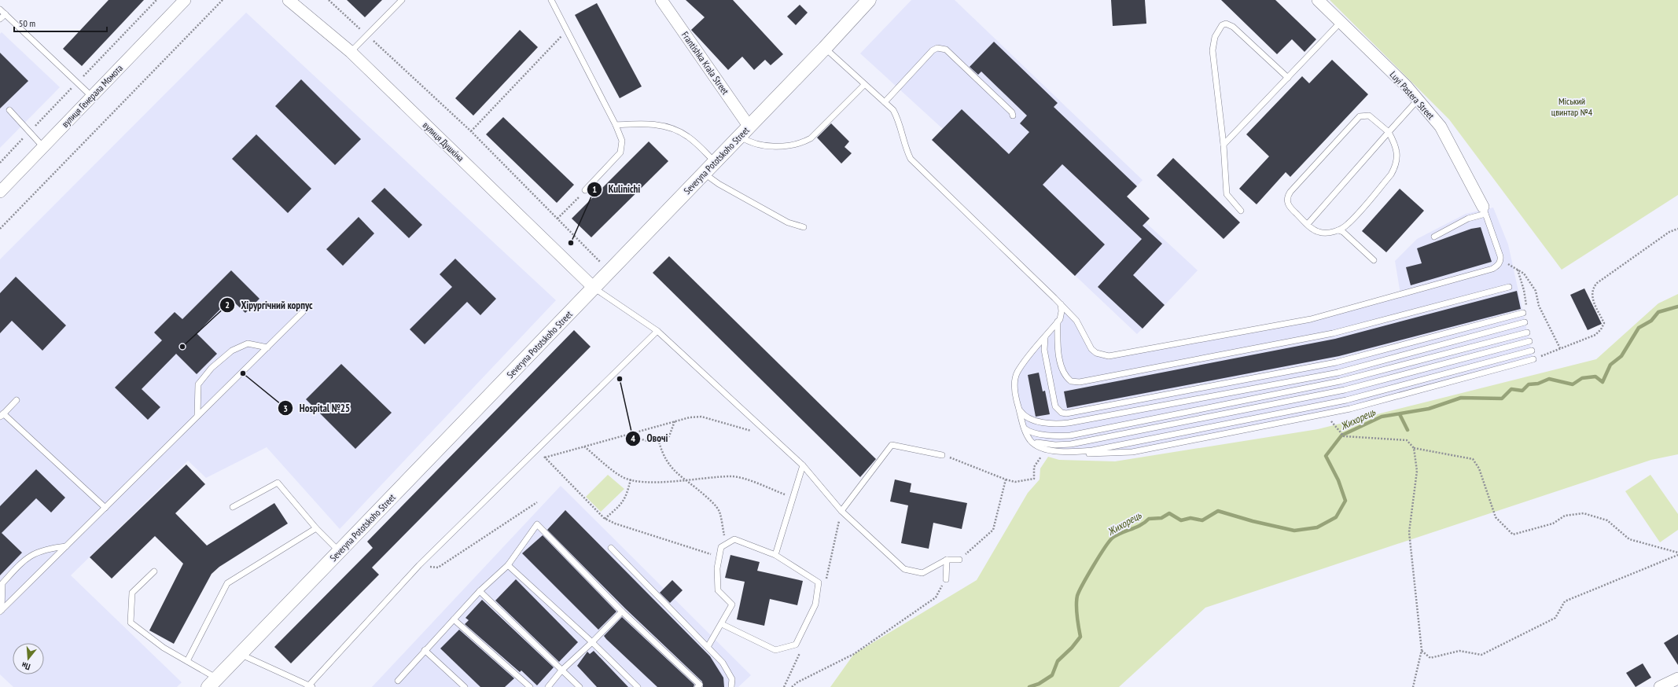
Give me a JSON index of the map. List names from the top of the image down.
{
  "streets": {
    "street": [
      "Frantishka Krala Street",
      "Luyi Pastera Street",
      "вулиця Генерала Момота",
      "вулиця Душкіна",
      "Severyna Pototskoho Street"
    ]
  },
  "crossings": [
    ["Frantishka Krala Street", "Severyna Pototskoho Street"],
    ["вулиця Душкіна", "Severyna Pototskoho Street"]
  ],
  "water": ["Жихорець"],
  "parks": ["Міський цвинтар №4"],
  "places": [
    "Kulinichi",
    "Хірургічний корпус",
    "Hospital №25",
    "Овочі"
  ],
  "scale_bar": "50 m",
  "north": "bottom"
}
